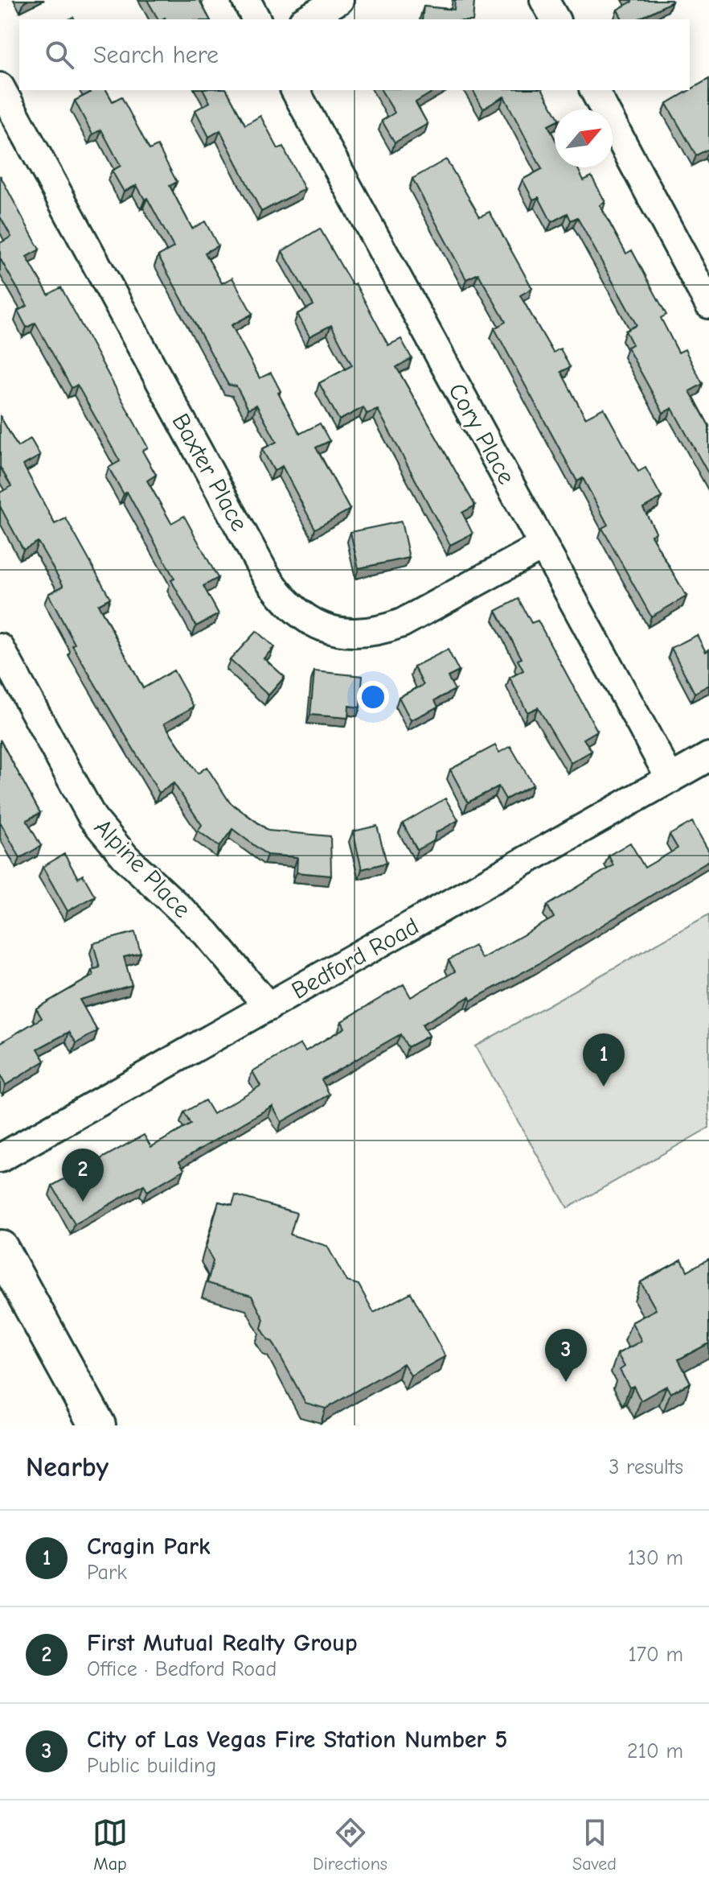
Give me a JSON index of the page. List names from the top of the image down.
{
  "streets": {
    "street": [
      "Cory Place",
      "Baxter Place",
      "Alpine Place",
      "Bedford Road"
    ]
  },
  "crossings": [
    ["Cory Place", "Baxter Place"],
    ["Cory Place", "Bedford Road"],
    ["Alpine Place", "Bedford Road"]
  ],
  "north": "top right",
  "page": {
    "search": "Search here",
    "pins": ["1", "2", "3"],
    "heading": ["Nearby", "3 results"],
    "list": [
      {
        "mark": "1",
        "name": "Cragin Park",
        "note": "Park",
        "value": "130 m"
      },
      {
        "mark": "2",
        "name": "First Mutual Realty Group",
        "note": "Office · Bedford Road",
        "value": "170 m"
      },
      {
        "mark": "3",
        "name": "City of Las Vegas Fire Station Number 5",
        "note": "Public building",
        "value": "210 m"
      }
    ],
    "nav": ["Map", "Directions", "Saved"]
  }
}
